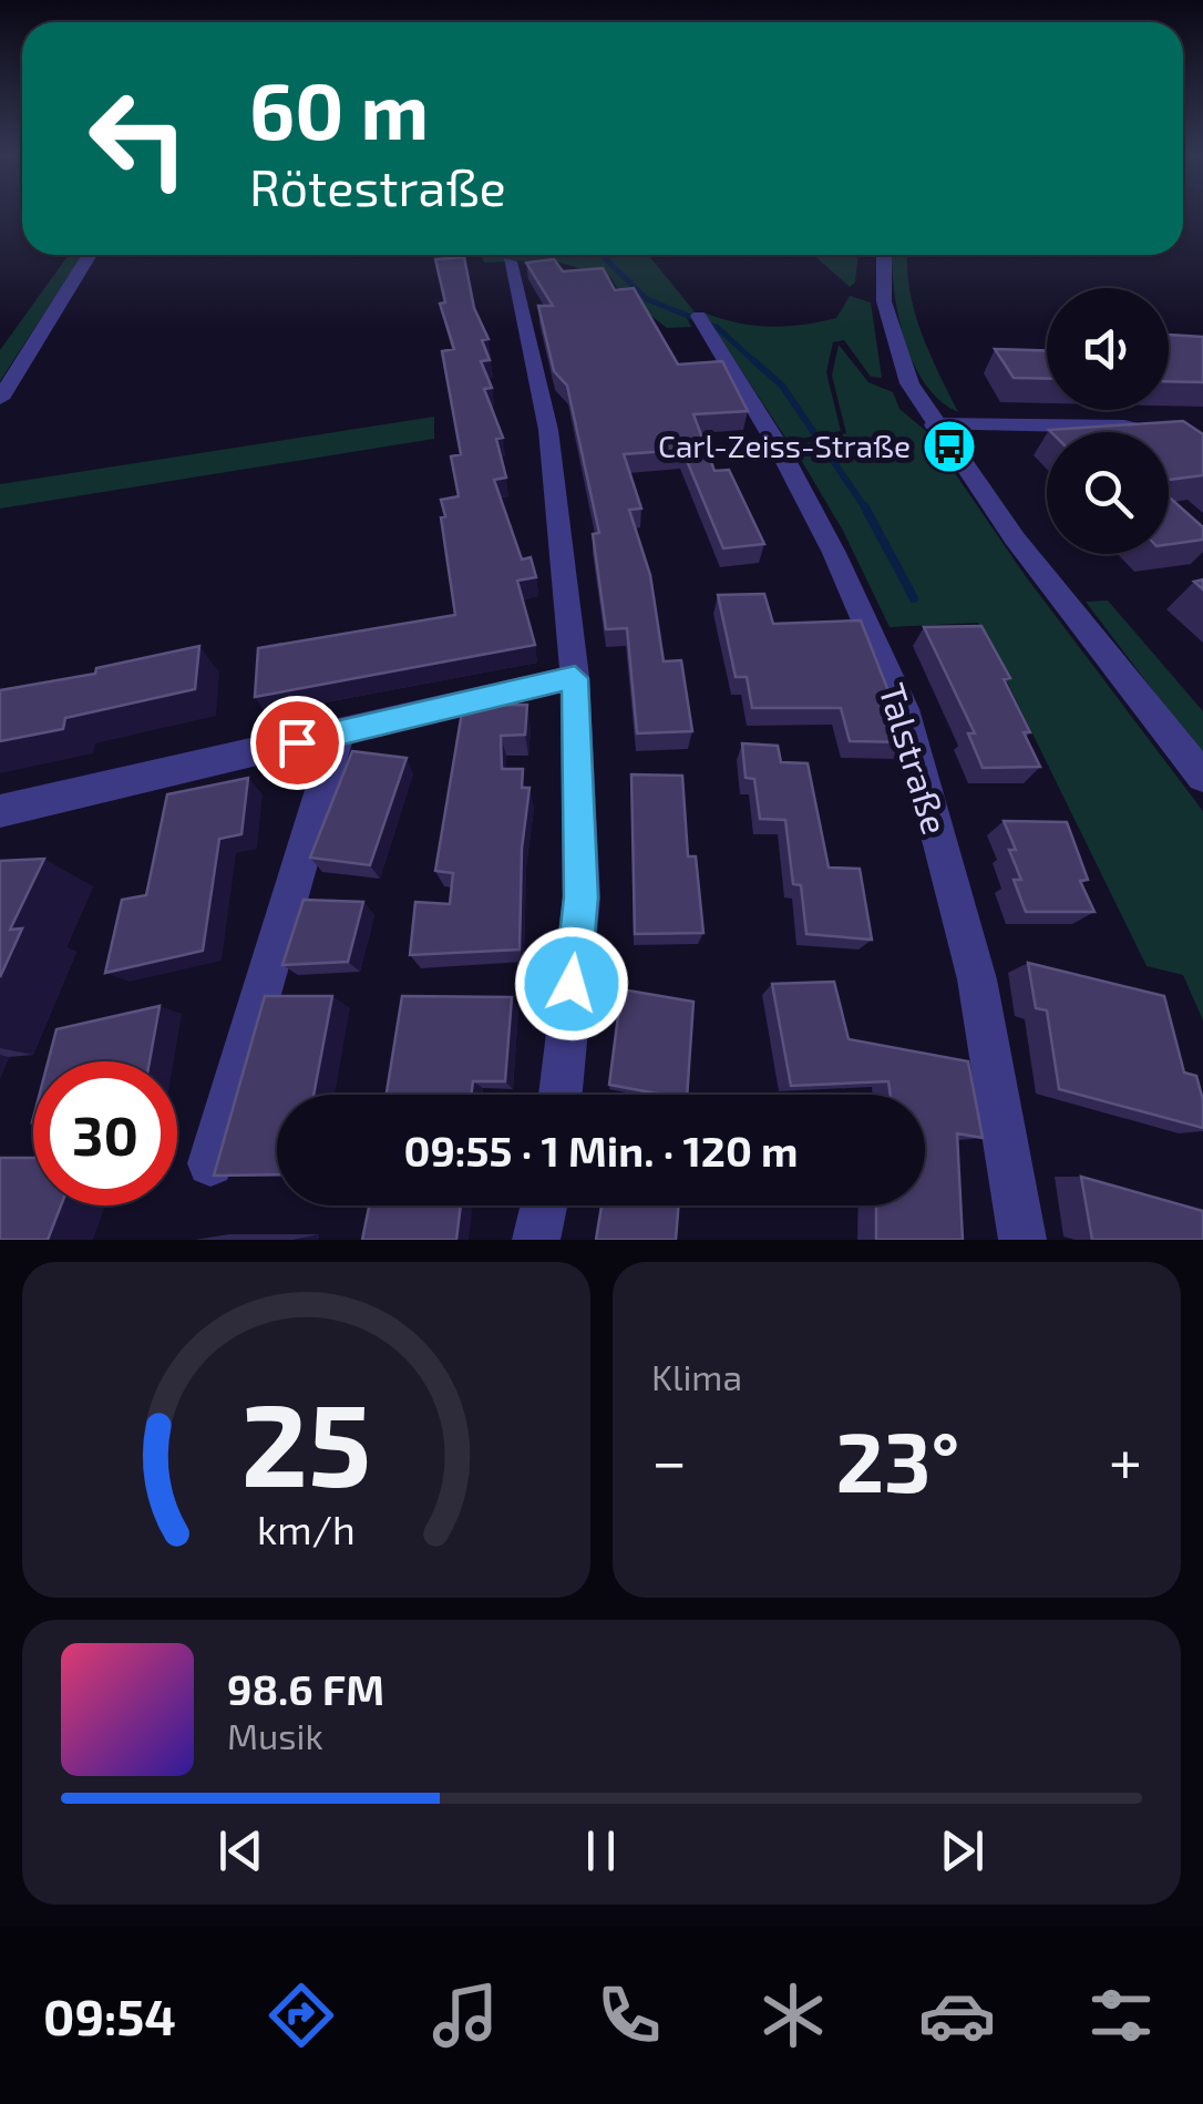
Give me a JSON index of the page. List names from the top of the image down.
{
  "streets": {
    "street": ["Talstraße"]
  },
  "places": {
    "bus stop": ["Carl-Zeiss-Straße"]
  },
  "page": {
    "turn": ["60 m", "Rötestraße"],
    "limit": "30",
    "trip": "09:55 · 1 Min. · 120 m",
    "tile": "Klima",
    "heat": ["−", "23°", "+"],
    "song": ["98.6 FM", "Musik"],
    "tabs": "09:54",
    "gauge": ["25", "km/h"]
  }
}
